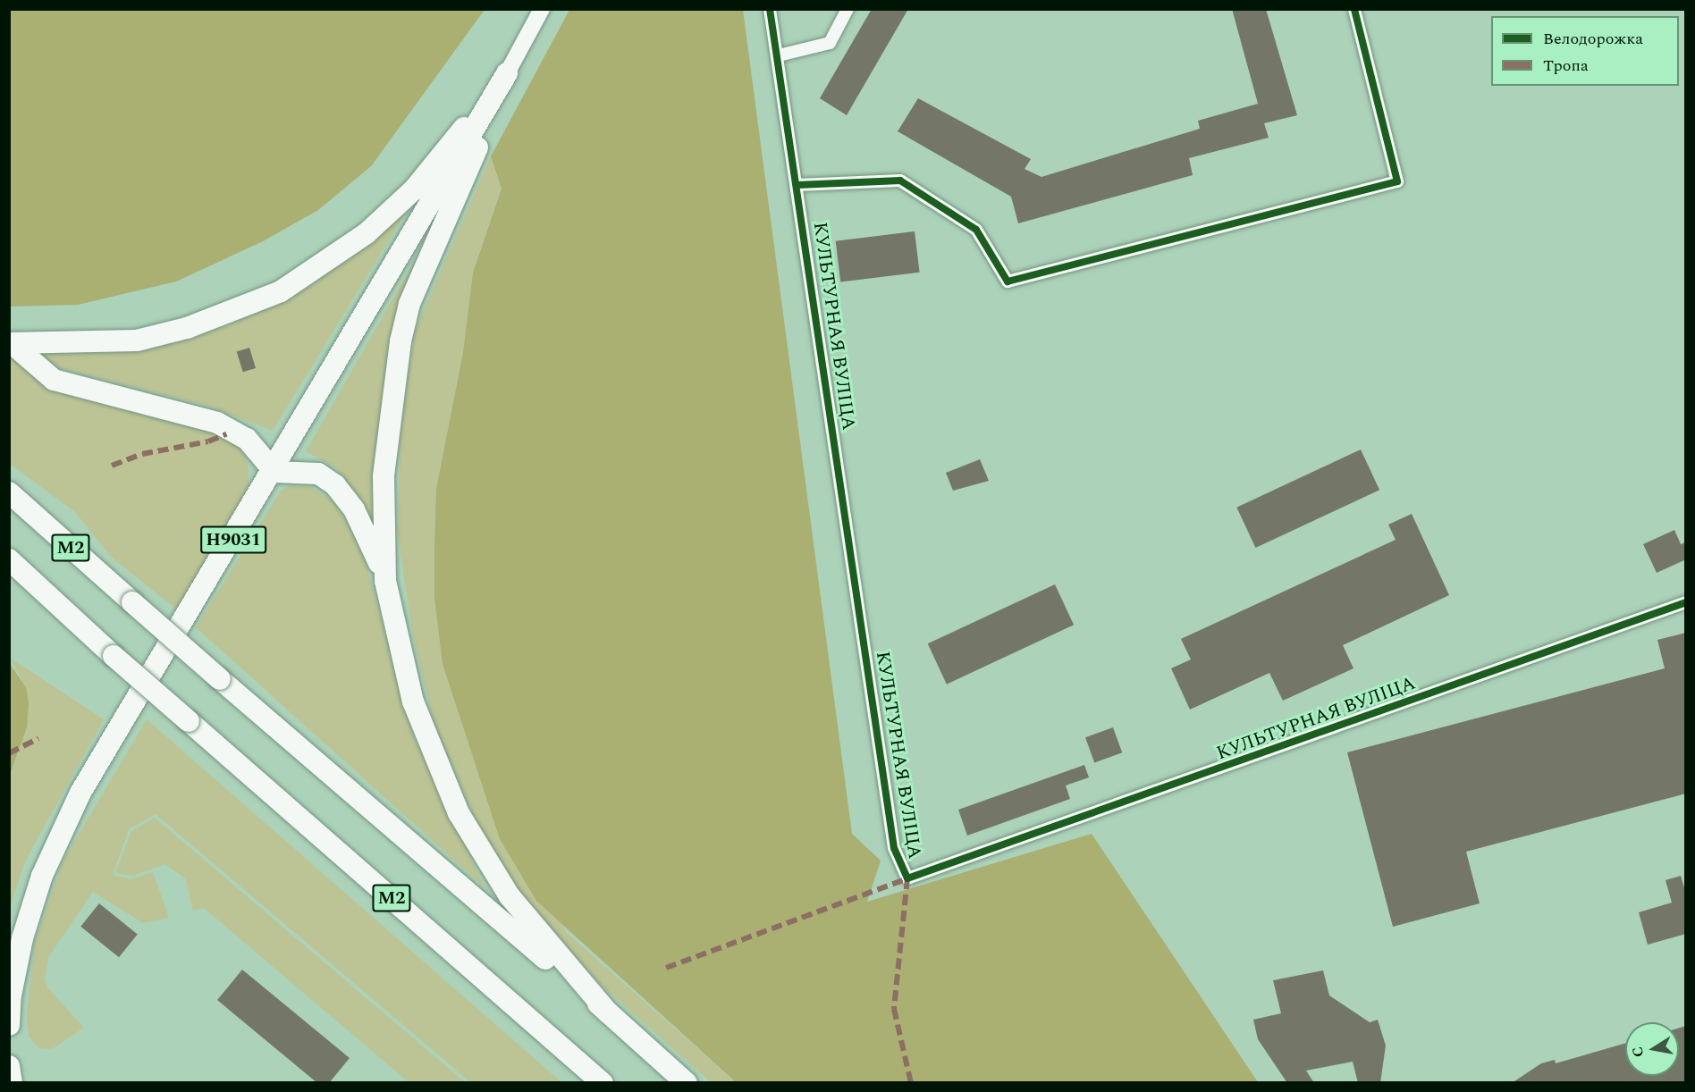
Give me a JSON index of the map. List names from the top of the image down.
{
  "streets": {
    "highway": ["Н9031", "М2"],
    "street": ["КУЛЬТУРНАЯ ВУЛІЦА"]
  },
  "crossings": [
    ["Н9031", "М2"]
  ],
  "legend": ["Велодорожка", "Тропа"],
  "north": "left"
}
